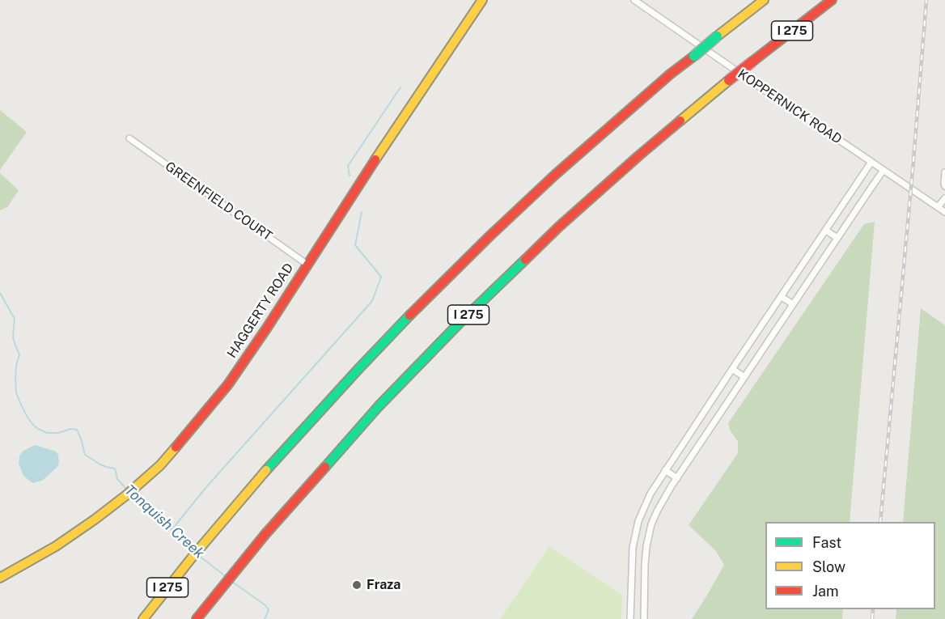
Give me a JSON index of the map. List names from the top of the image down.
{
  "streets": {
    "main road": ["I 275", "HAGGERTY ROAD"],
    "street": ["KOPPERNICK ROAD", "GREENFIELD COURT"]
  },
  "crossings": [
    ["GREENFIELD COURT", "HAGGERTY ROAD"]
  ],
  "water": ["Tonquish Creek"],
  "places": ["Fraza"],
  "legend": ["Fast", "Slow", "Jam"]
}
